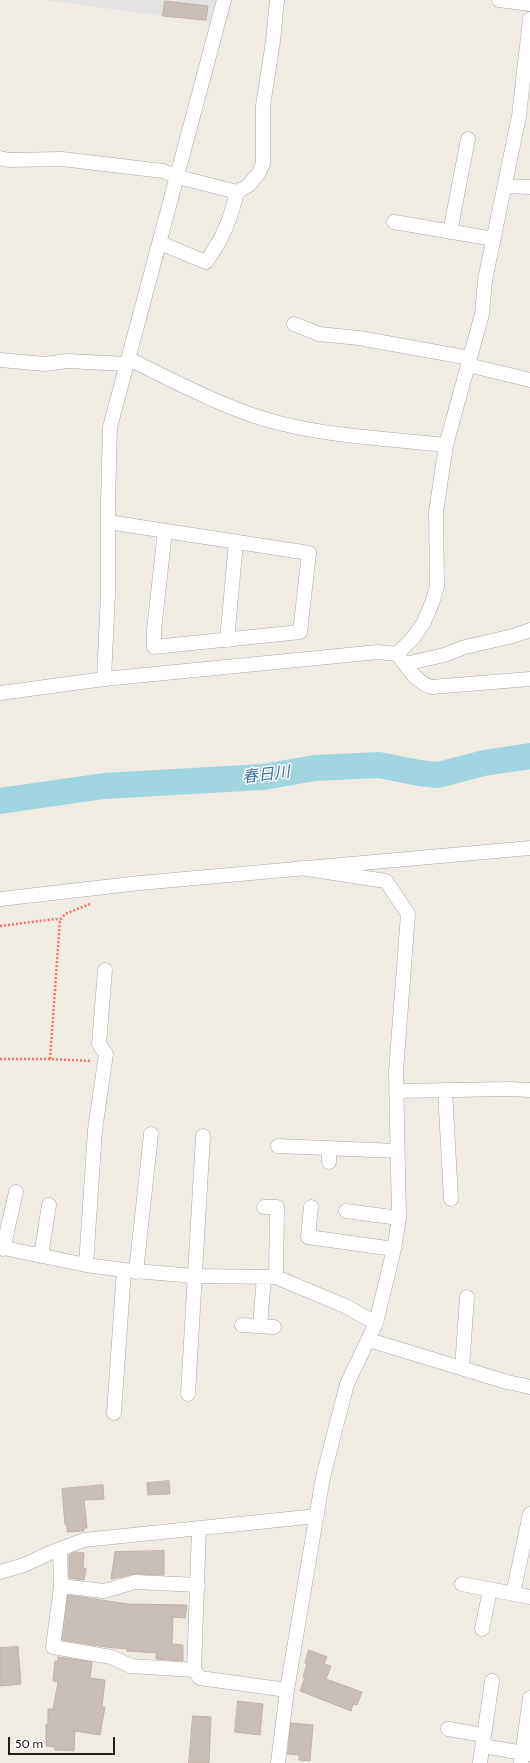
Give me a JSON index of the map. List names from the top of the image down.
{
  "water": ["春日川"],
  "scale_bar": "50 m"
}
